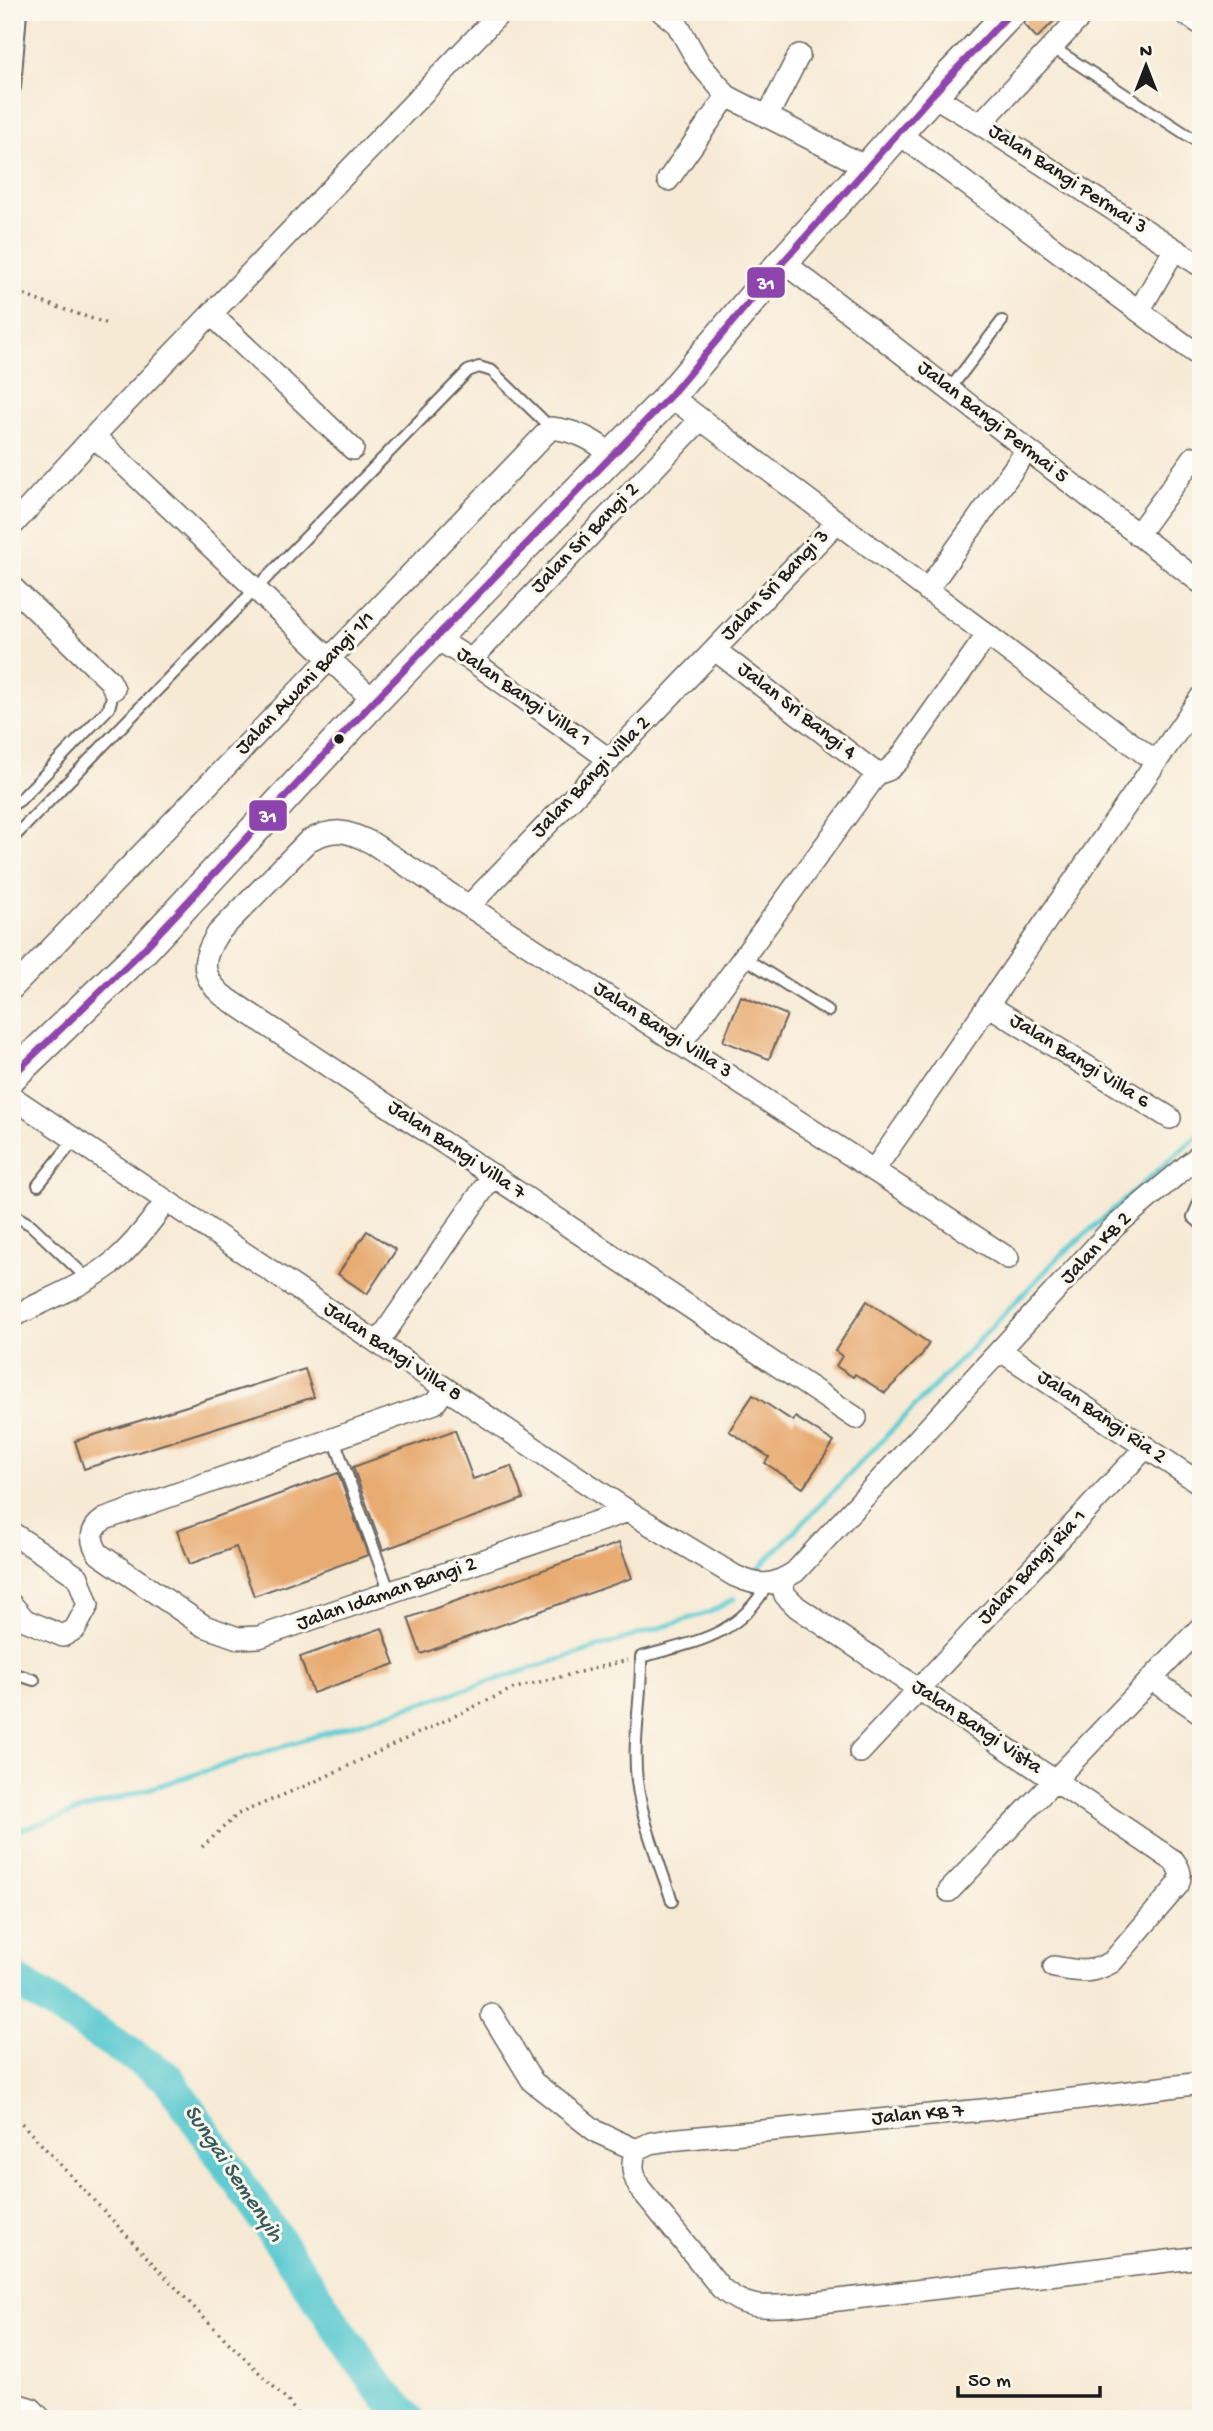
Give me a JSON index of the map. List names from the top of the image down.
{
  "streets": {
    "street": [
      "Jalan Bangi Permai 3",
      "Jalan Bangi Permai 5",
      "Jalan Sri Bangi 2",
      "Jalan Sri Bangi 3",
      "Jalan Awani Bangi 1/1",
      "Jalan Bangi Villa 1",
      "Jalan Sri Bangi 4",
      "Jalan Bangi Villa 2",
      "Jalan Bangi Villa 3",
      "Jalan Bangi Villa 6",
      "Jalan Bangi Villa 7",
      "Jalan KB 2",
      "Jalan Bangi Villa 8",
      "Jalan Bangi Ria 2",
      "Jalan Bangi Ria 1",
      "Jalan Idaman Bangi 2",
      "Jalan Bangi Vista",
      "Jalan KB 7"
    ]
  },
  "crossings": [
    ["Jalan Sri Bangi 2", "Jalan Bangi Villa 1"],
    ["Jalan Sri Bangi 3", "Jalan Sri Bangi 4"],
    ["Jalan Sri Bangi 3", "Jalan Bangi Villa 2"],
    ["Jalan Bangi Villa 1", "Jalan Bangi Villa 2"],
    ["Jalan Sri Bangi 4", "Jalan Bangi Villa 2"],
    ["Jalan Bangi Villa 2", "Jalan Bangi Villa 3"],
    ["Jalan Bangi Villa 3", "Jalan Bangi Villa 7"],
    ["Jalan KB 2", "Jalan Bangi Villa 8"],
    ["Jalan KB 2", "Jalan Bangi Ria 2"],
    ["Jalan KB 2", "Jalan Bangi Vista"],
    ["Jalan Bangi Villa 8", "Jalan Idaman Bangi 2"],
    ["Jalan Bangi Villa 8", "Jalan Bangi Vista"],
    ["Jalan Bangi Ria 2", "Jalan Bangi Ria 1"],
    ["Jalan Bangi Ria 1", "Jalan Bangi Vista"]
  ],
  "water": ["Sungai Semenyih"],
  "lines": ["transit line 31"],
  "scale_bar": "50 m",
  "north": "top"
}
